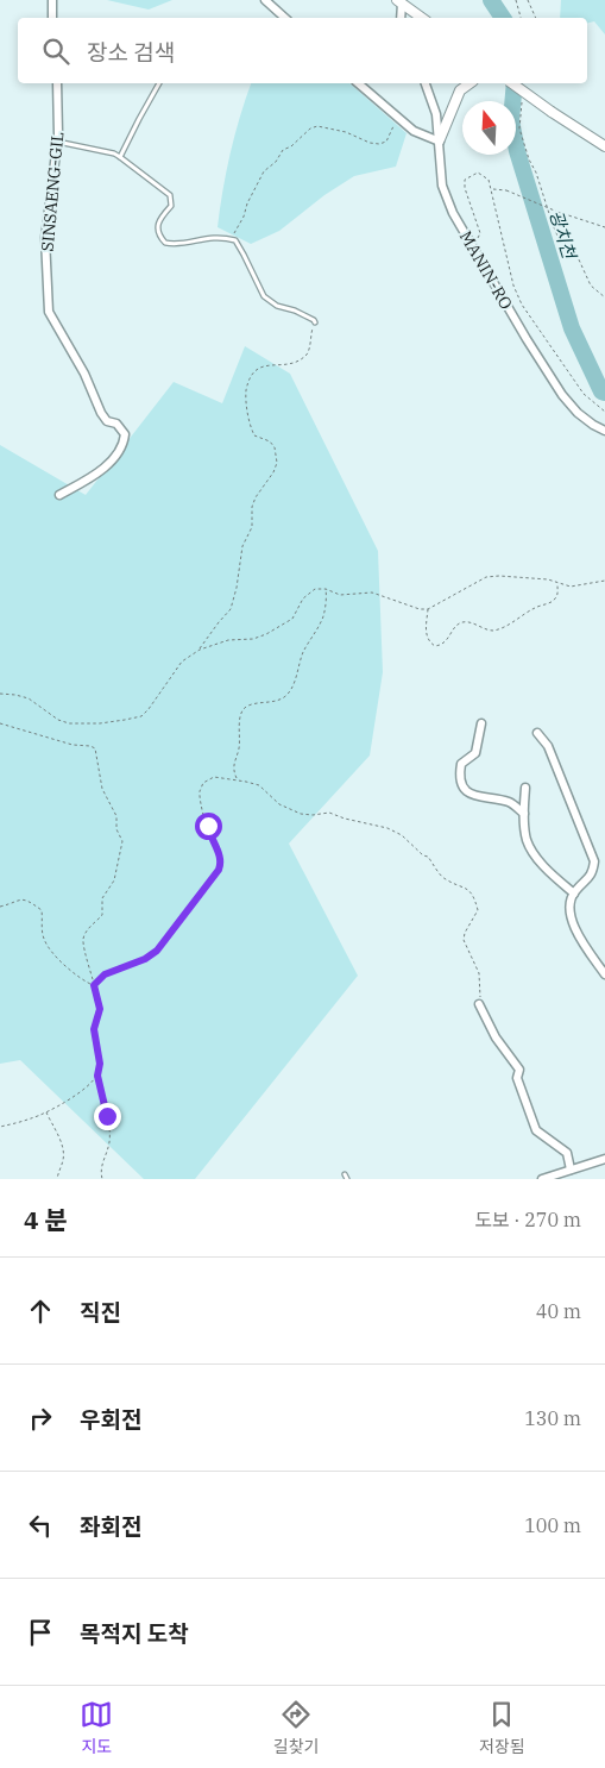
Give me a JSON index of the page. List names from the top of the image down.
{
  "streets": {
    "street": ["SINSAENG-GIL", "MANIN-RO"]
  },
  "water": ["광치천"],
  "north": "top",
  "page": {
    "search": "장소 검색",
    "heading": ["4 분", "도보 · 270 m"],
    "list": [
      ["직진", "40 m"],
      ["우회전", "130 m"],
      ["좌회전", "100 m"],
      "목적지 도착"
    ],
    "nav": ["지도", "길찾기", "저장됨"]
  }
}
